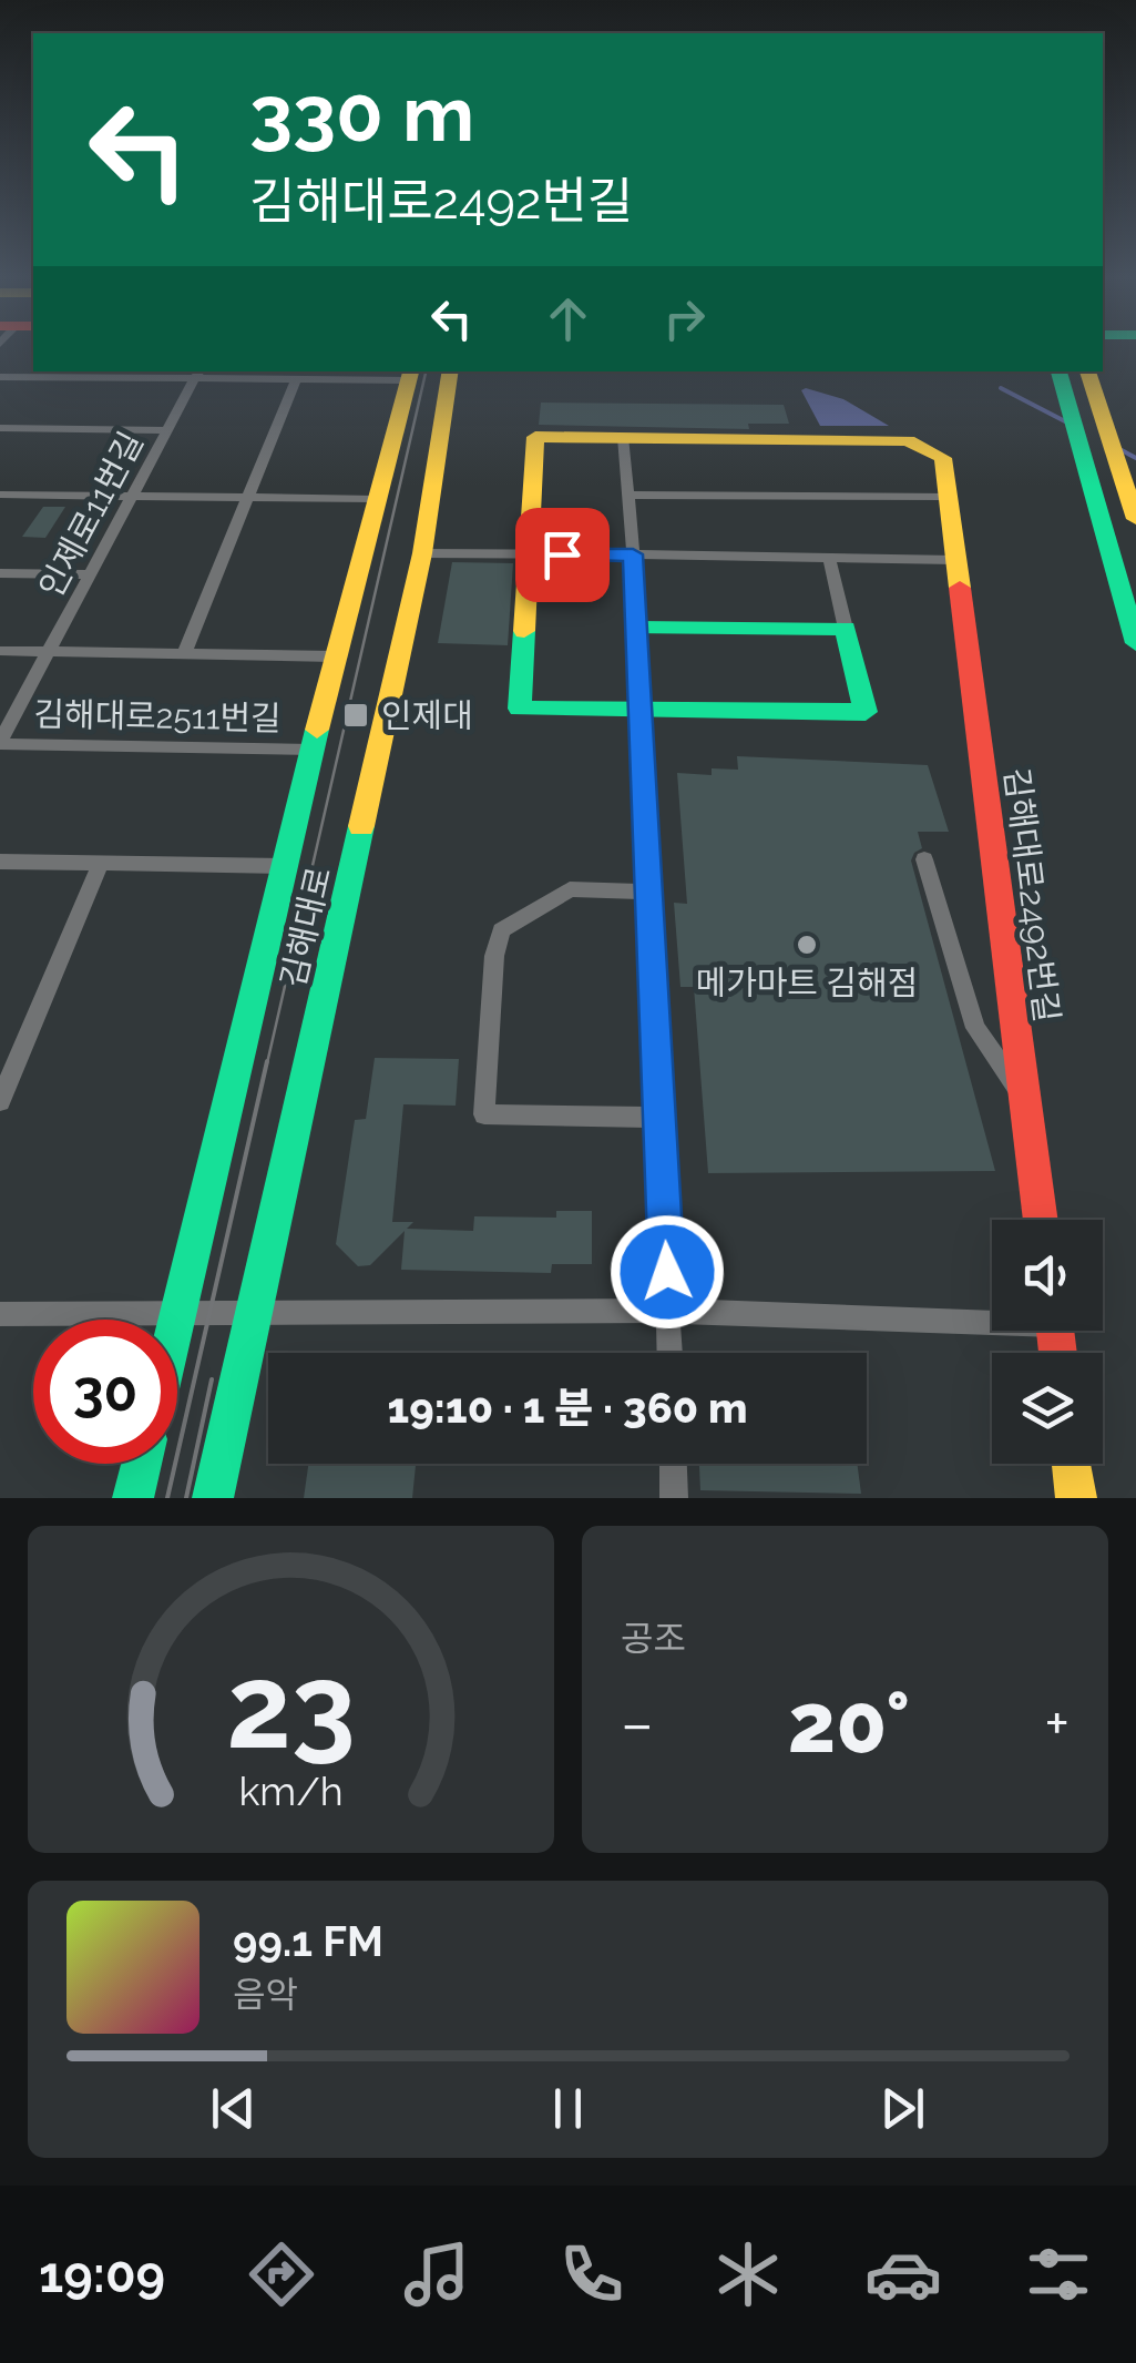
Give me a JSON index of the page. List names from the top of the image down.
{
  "streets": {
    "main road": ["김해대로2492번길", "김해대로"],
    "street": ["인제로11번길", "김해대로2511번길"]
  },
  "crossings": [
    ["인제로11번길", "김해대로2511번길"],
    ["김해대로2511번길", "김해대로"]
  ],
  "places": {
    "transit": ["인제대"],
    "other": ["메가마트 김해점"]
  },
  "page": {
    "turn": ["330 m", "김해대로2492번길"],
    "limit": "30",
    "trip": "19:10 · 1 분 · 360 m",
    "tile": "공조",
    "heat": ["−", "20°", "+"],
    "song": ["99.1 FM", "음악"],
    "tabs": "19:09",
    "gauge": ["23", "km/h"]
  }
}
